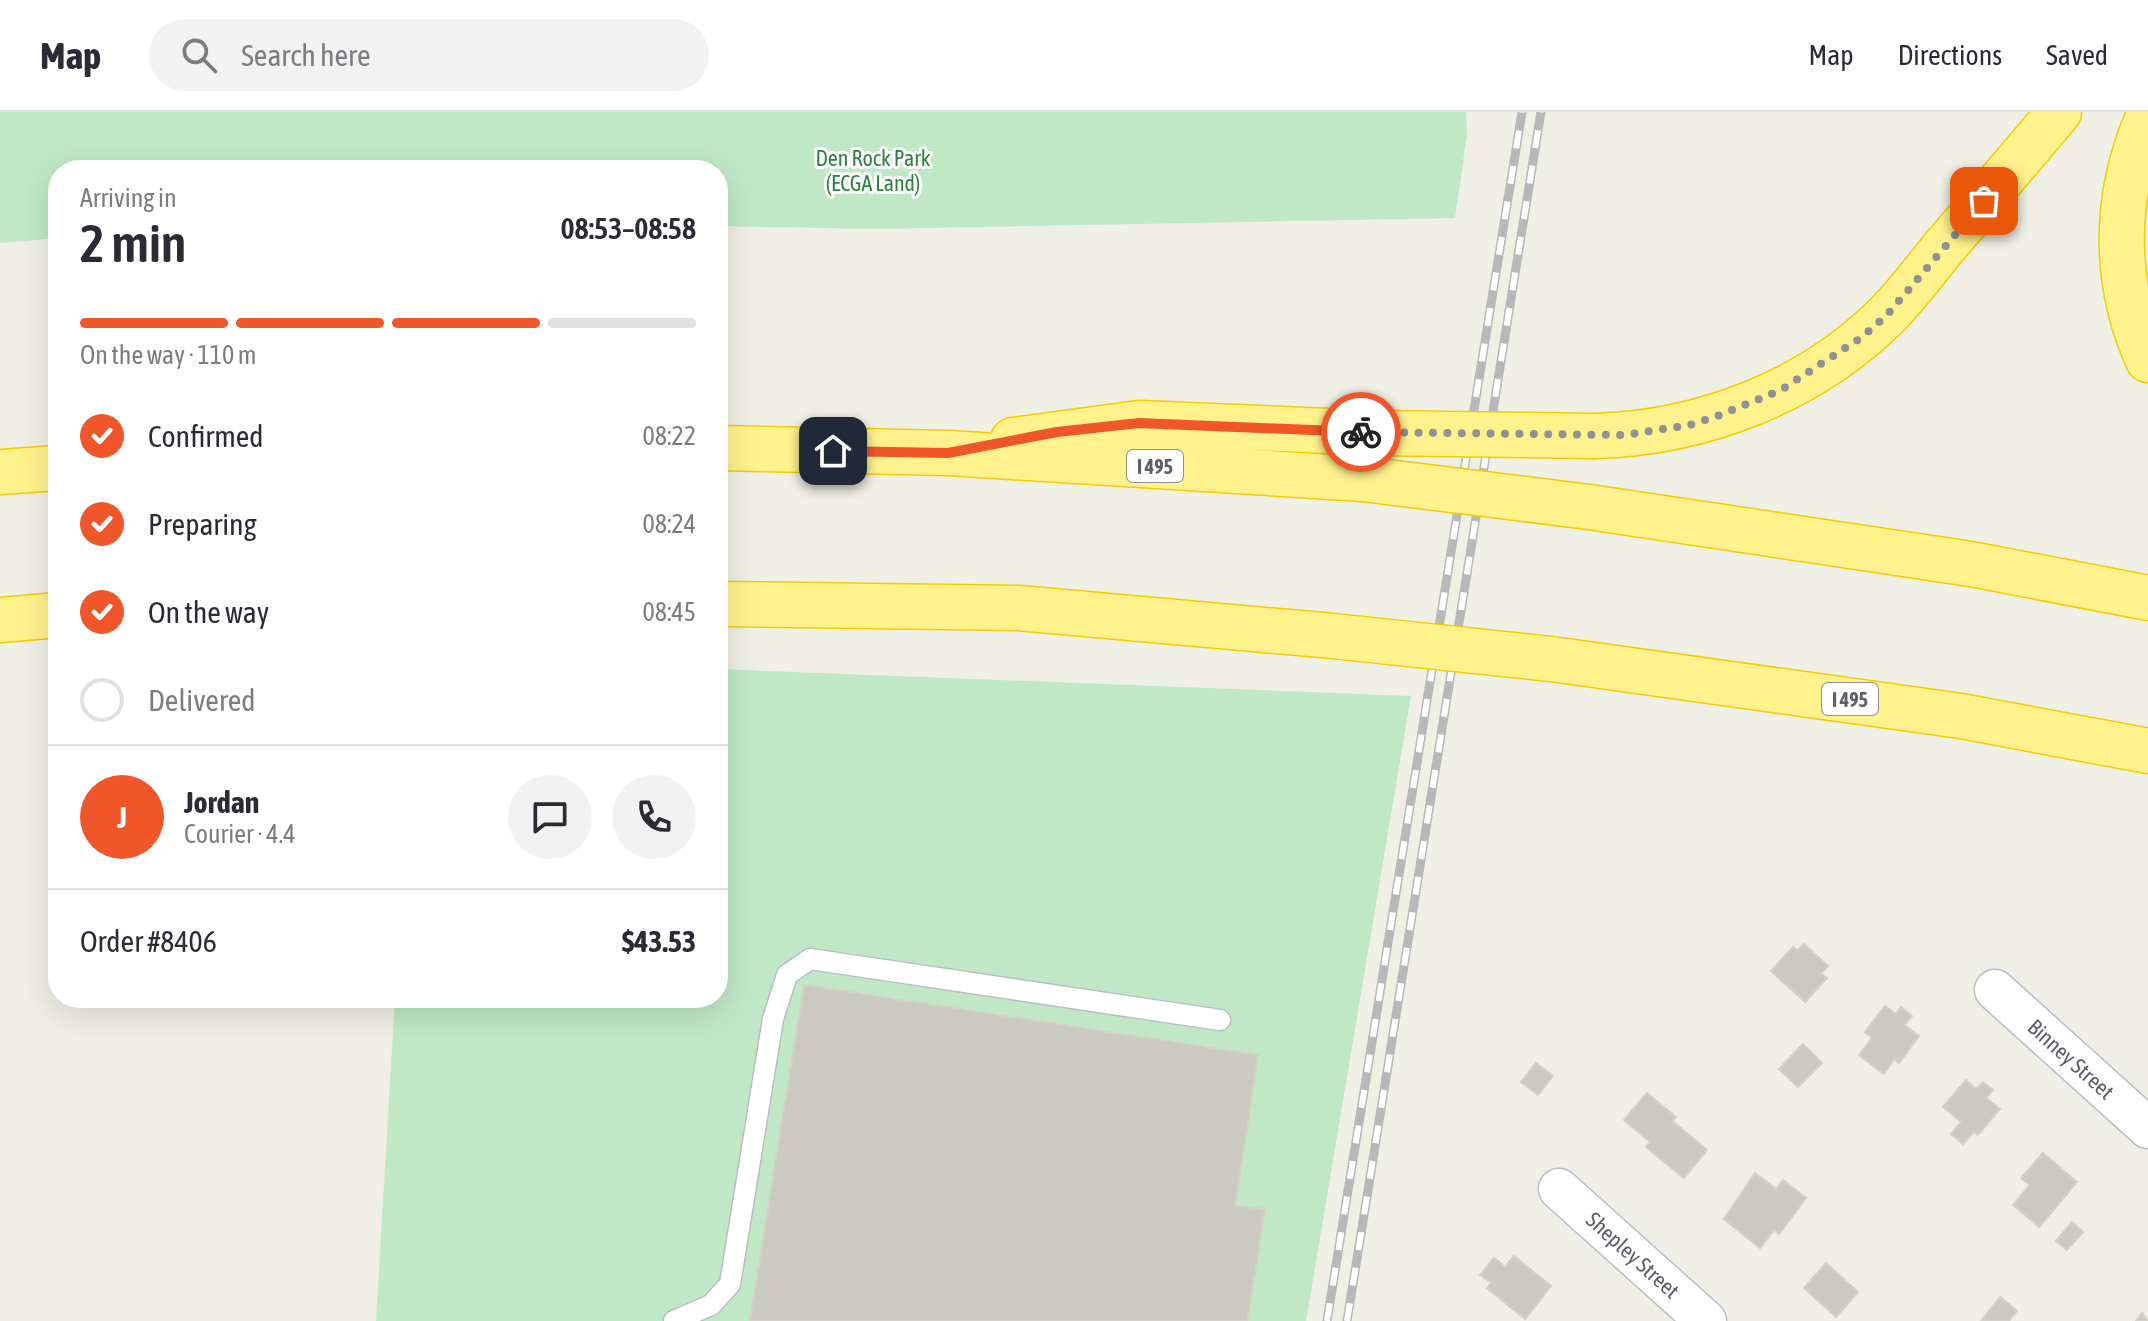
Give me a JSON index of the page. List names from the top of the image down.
{
  "streets": {
    "highway": ["I 495"],
    "street": ["Binney Street", "Shepley Street"]
  },
  "parks": ["Den Rock Park (ECGA Land)"],
  "page": {
    "header": "Map",
    "search": "Search here",
    "nav": ["Map", "Directions", "Saved"],
    "heading": ["2 min", "Arriving in", "08:53–08:58"],
    "panel": [
      "Jordan",
      "Courier · 4.4",
      "Order #8406",
      "$43.53"
    ],
    "bar": "On the way · 110 m",
    "list": [
      ["Confirmed", "08:22"],
      ["Preparing", "08:24"],
      ["On the way", "08:45"],
      "Delivered"
    ],
    "round": "J"
  }
}
